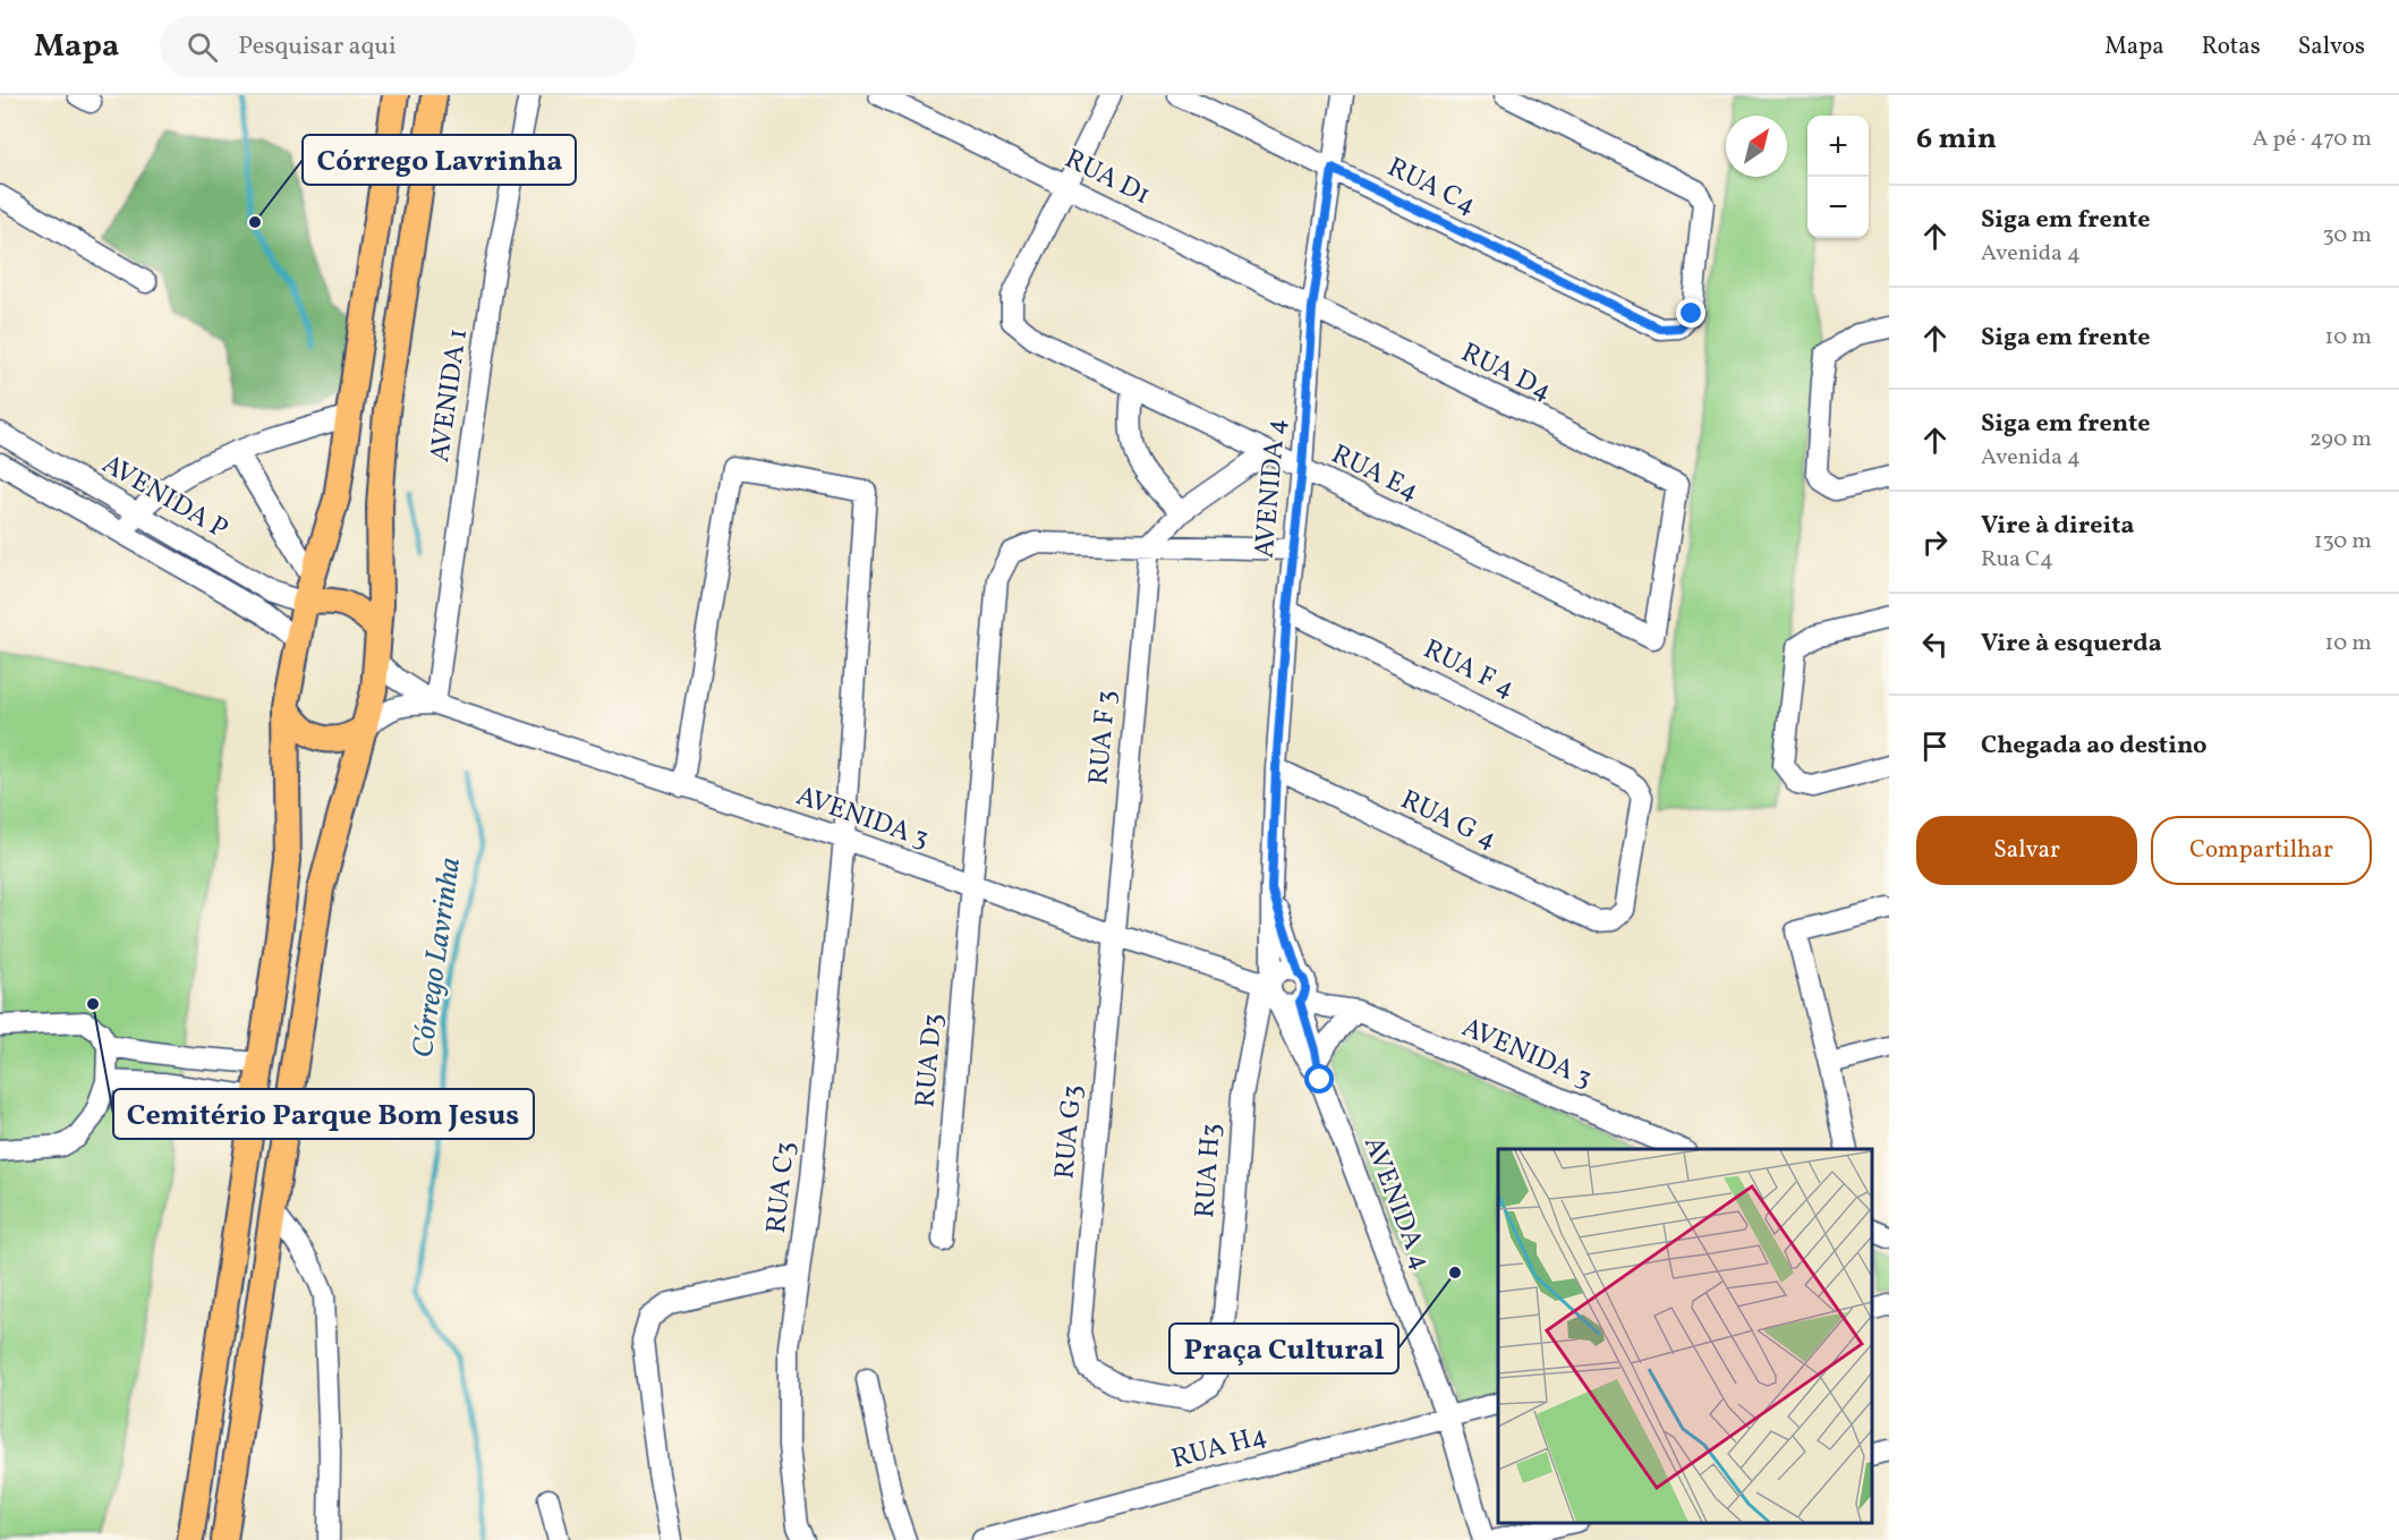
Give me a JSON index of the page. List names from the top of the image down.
{
  "streets": {
    "street": [
      "RUA D1",
      "RUA C4",
      "RUA D4",
      "AVENIDA 1",
      "RUA E4",
      "AVENIDA 4",
      "AVENIDA P",
      "RUA F 4",
      "RUA F 3",
      "AVENIDA 3",
      "RUA G 4",
      "RUA D3",
      "RUA G3",
      "RUA H3",
      "RUA C3",
      "RUA H4"
    ]
  },
  "crossings": [
    ["RUA D1", "RUA D4"],
    ["RUA D1", "RUA E4"],
    ["RUA D1", "AVENIDA 4"],
    ["RUA C4", "AVENIDA 4"],
    ["RUA D4", "RUA E4"],
    ["RUA D4", "AVENIDA 4"],
    ["AVENIDA 1", "AVENIDA 3"],
    ["RUA E4", "AVENIDA 4"],
    ["AVENIDA 4", "RUA F 4"],
    ["AVENIDA 4", "AVENIDA 3"],
    ["AVENIDA 4", "RUA G 4"],
    ["AVENIDA 4", "RUA H3"],
    ["AVENIDA 4", "RUA H4"],
    ["RUA F 4", "RUA G 4"],
    ["RUA F 3", "AVENIDA 3"],
    ["RUA F 3", "RUA D3"],
    ["RUA F 3", "RUA G3"],
    ["AVENIDA 3", "RUA D3"],
    ["AVENIDA 3", "RUA G3"],
    ["AVENIDA 3", "RUA H3"],
    ["AVENIDA 3", "RUA C3"],
    ["RUA G3", "RUA H3"]
  ],
  "water": ["Córrego Lavrinha"],
  "places": ["Córrego Lavrinha", "Cemitério Parque Bom Jesus", "Praça Cultural"],
  "north": "top right",
  "page": {
    "header": "Mapa",
    "search": "Pesquisar aqui",
    "nav": ["Mapa", "Rotas", "Salvos"],
    "heading": ["6 min", "A pé · 470 m"],
    "map_buttons": ["+", "−"],
    "list": [
      ["Siga em frente", "Avenida 4", "30 m"],
      ["Siga em frente", "10 m"],
      ["Siga em frente", "Avenida 4", "290 m"],
      ["Vire à direita", "Rua C4", "130 m"],
      ["Vire à esquerda", "10 m"],
      "Chegada ao destino"
    ],
    "buttons": ["Salvar", "Compartilhar"]
  }
}
